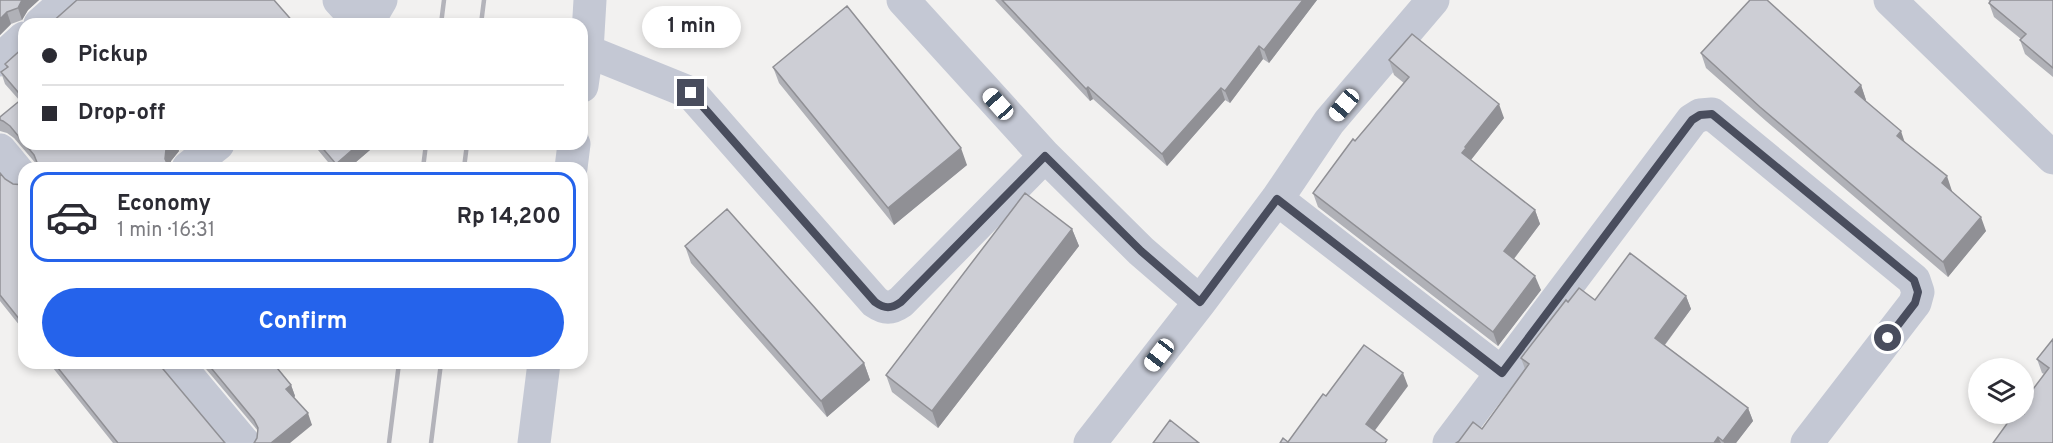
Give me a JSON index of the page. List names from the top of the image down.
{
  "page": {
    "bubble": "1 min",
    "banner": ["Pickup", "Drop-off"],
    "list": [
      {
        "name": "Economy",
        "note": "1 min · 16:31",
        "value": "Rp 14,200"
      }
    ],
    "buttons": "Confirm"
  }
}
